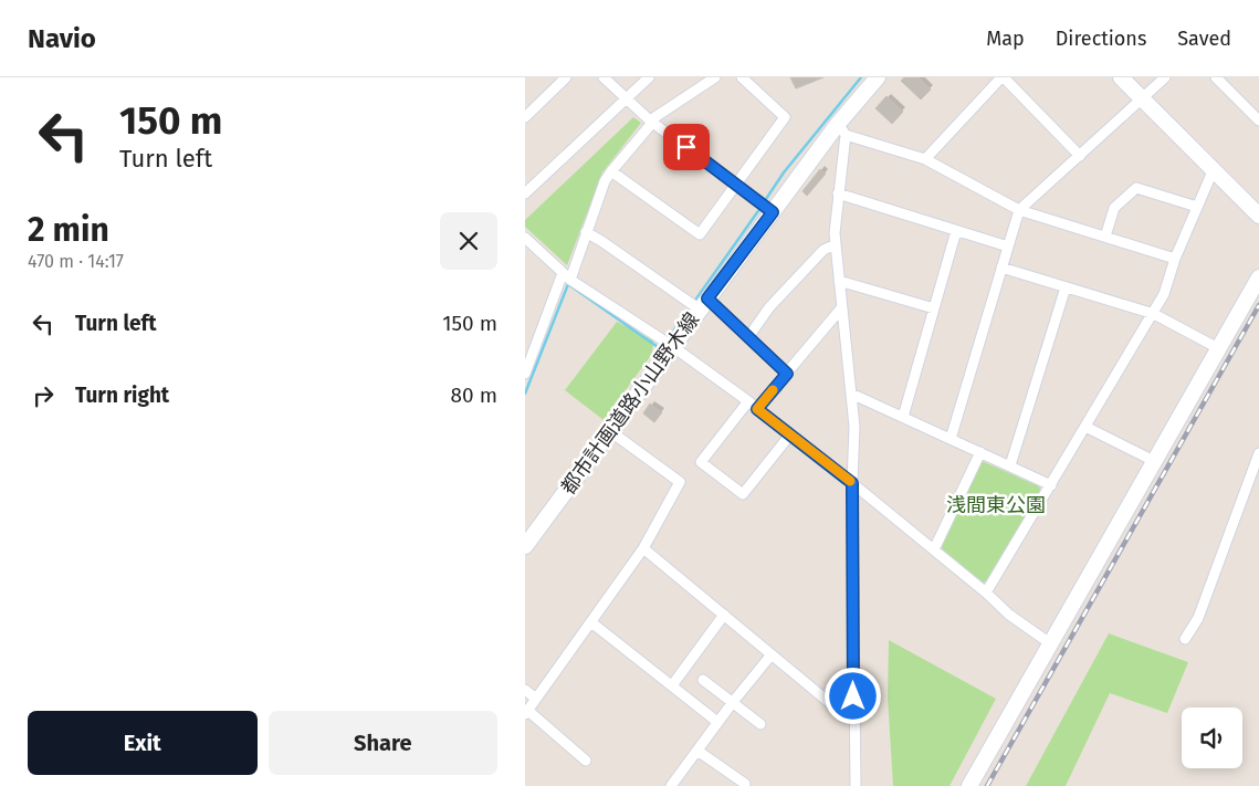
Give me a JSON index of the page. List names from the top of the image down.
{
  "streets": {
    "street": ["都市計画道路小山野木線"]
  },
  "parks": ["浅間東公園"],
  "page": {
    "header": "Navio",
    "nav": ["Map", "Directions", "Saved"],
    "turn": ["150 m", "Turn left"],
    "heading": ["2 min", "470 m · 14:17"],
    "list": [
      {
        "name": "Turn left",
        "value": "150 m"
      },
      {
        "name": "Turn right",
        "value": "80 m"
      }
    ],
    "buttons": ["Exit", "Share"]
  }
}
